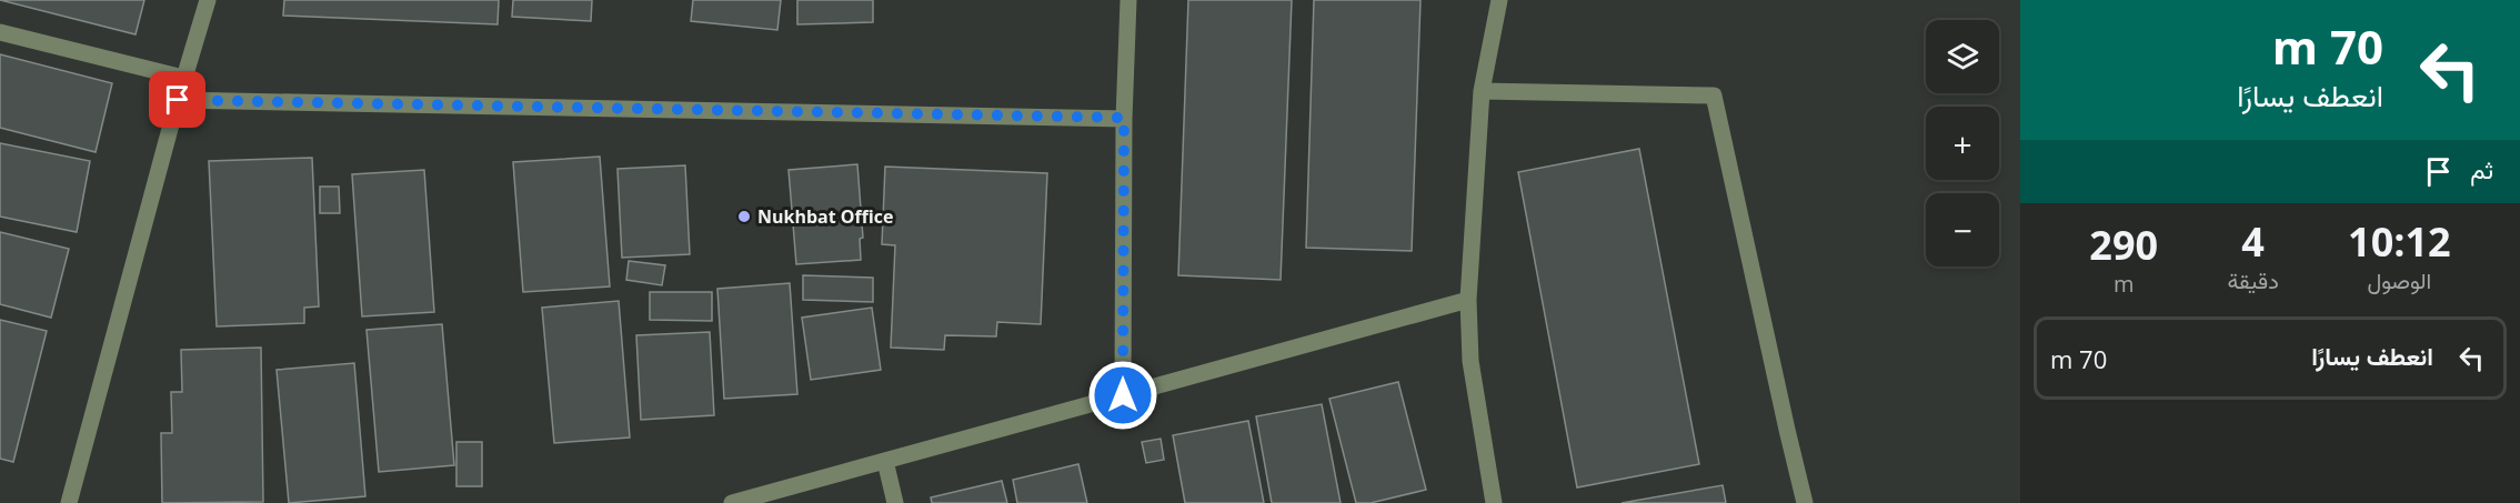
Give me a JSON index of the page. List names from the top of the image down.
{
  "places": ["Nukhbat Office"],
  "page": {
    "turn": ["70 m", "انعطف يسارًا"],
    "map_buttons": ["+", "−"],
    "then": "ثم",
    "eta": [
      "10:12",
      "الوصول",
      "4",
      "دقيقة",
      "290",
      "m"
    ],
    "list": [
      {
        "name": "انعطف يسارًا",
        "value": "70 m"
      }
    ]
  }
}
